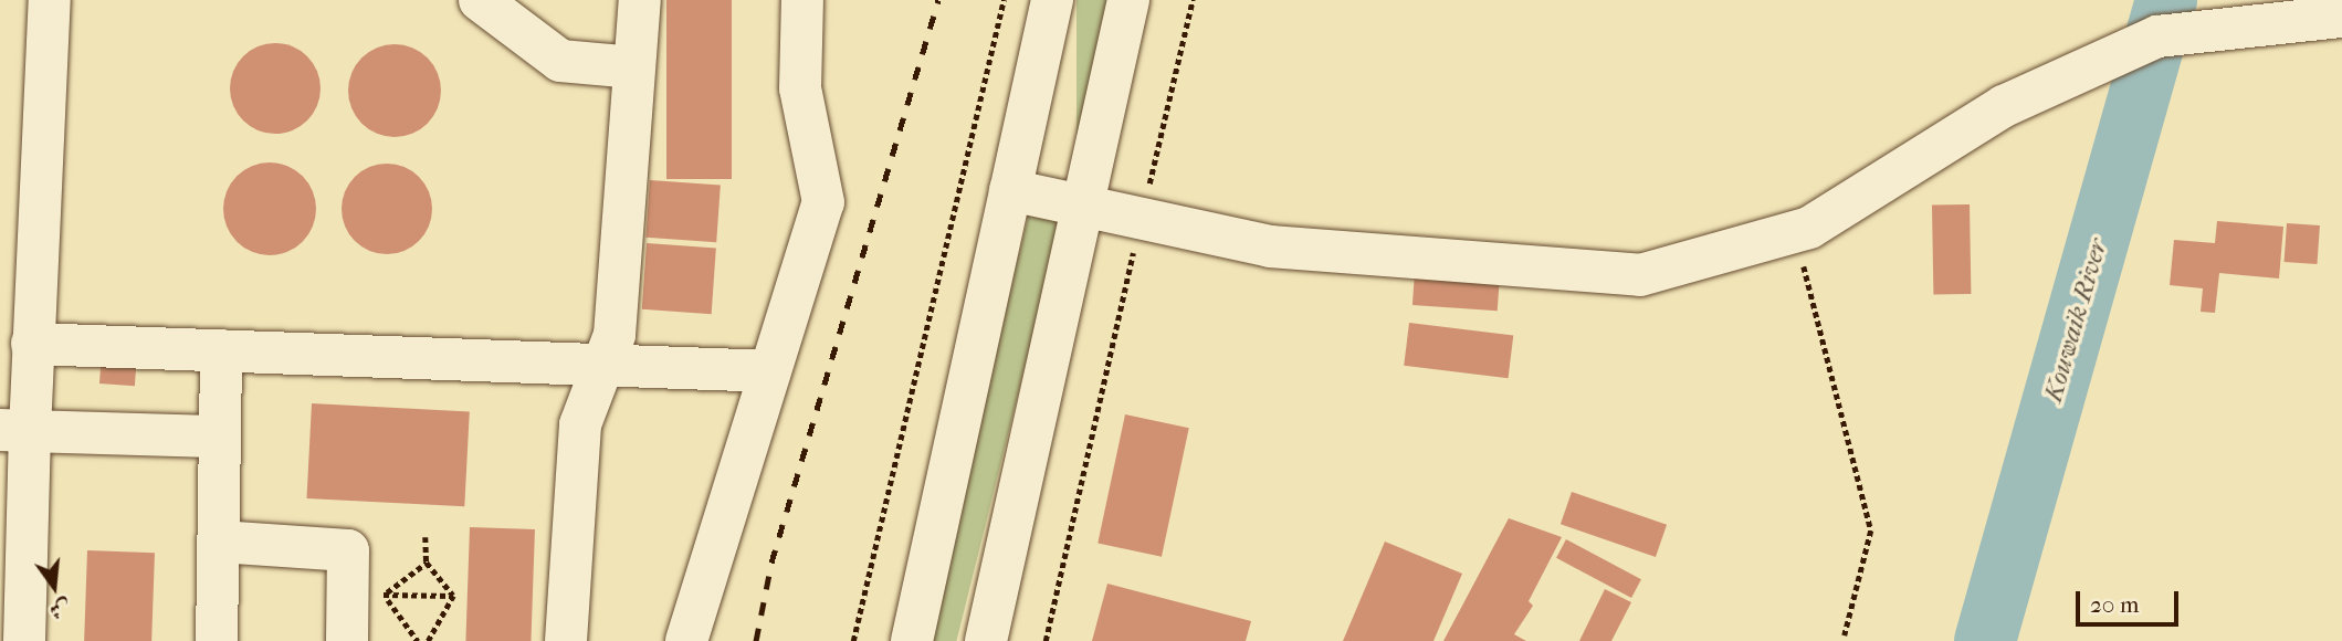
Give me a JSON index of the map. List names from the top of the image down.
{
  "water": ["Kouwaik River"],
  "scale_bar": "20 m",
  "north": "bottom"
}
